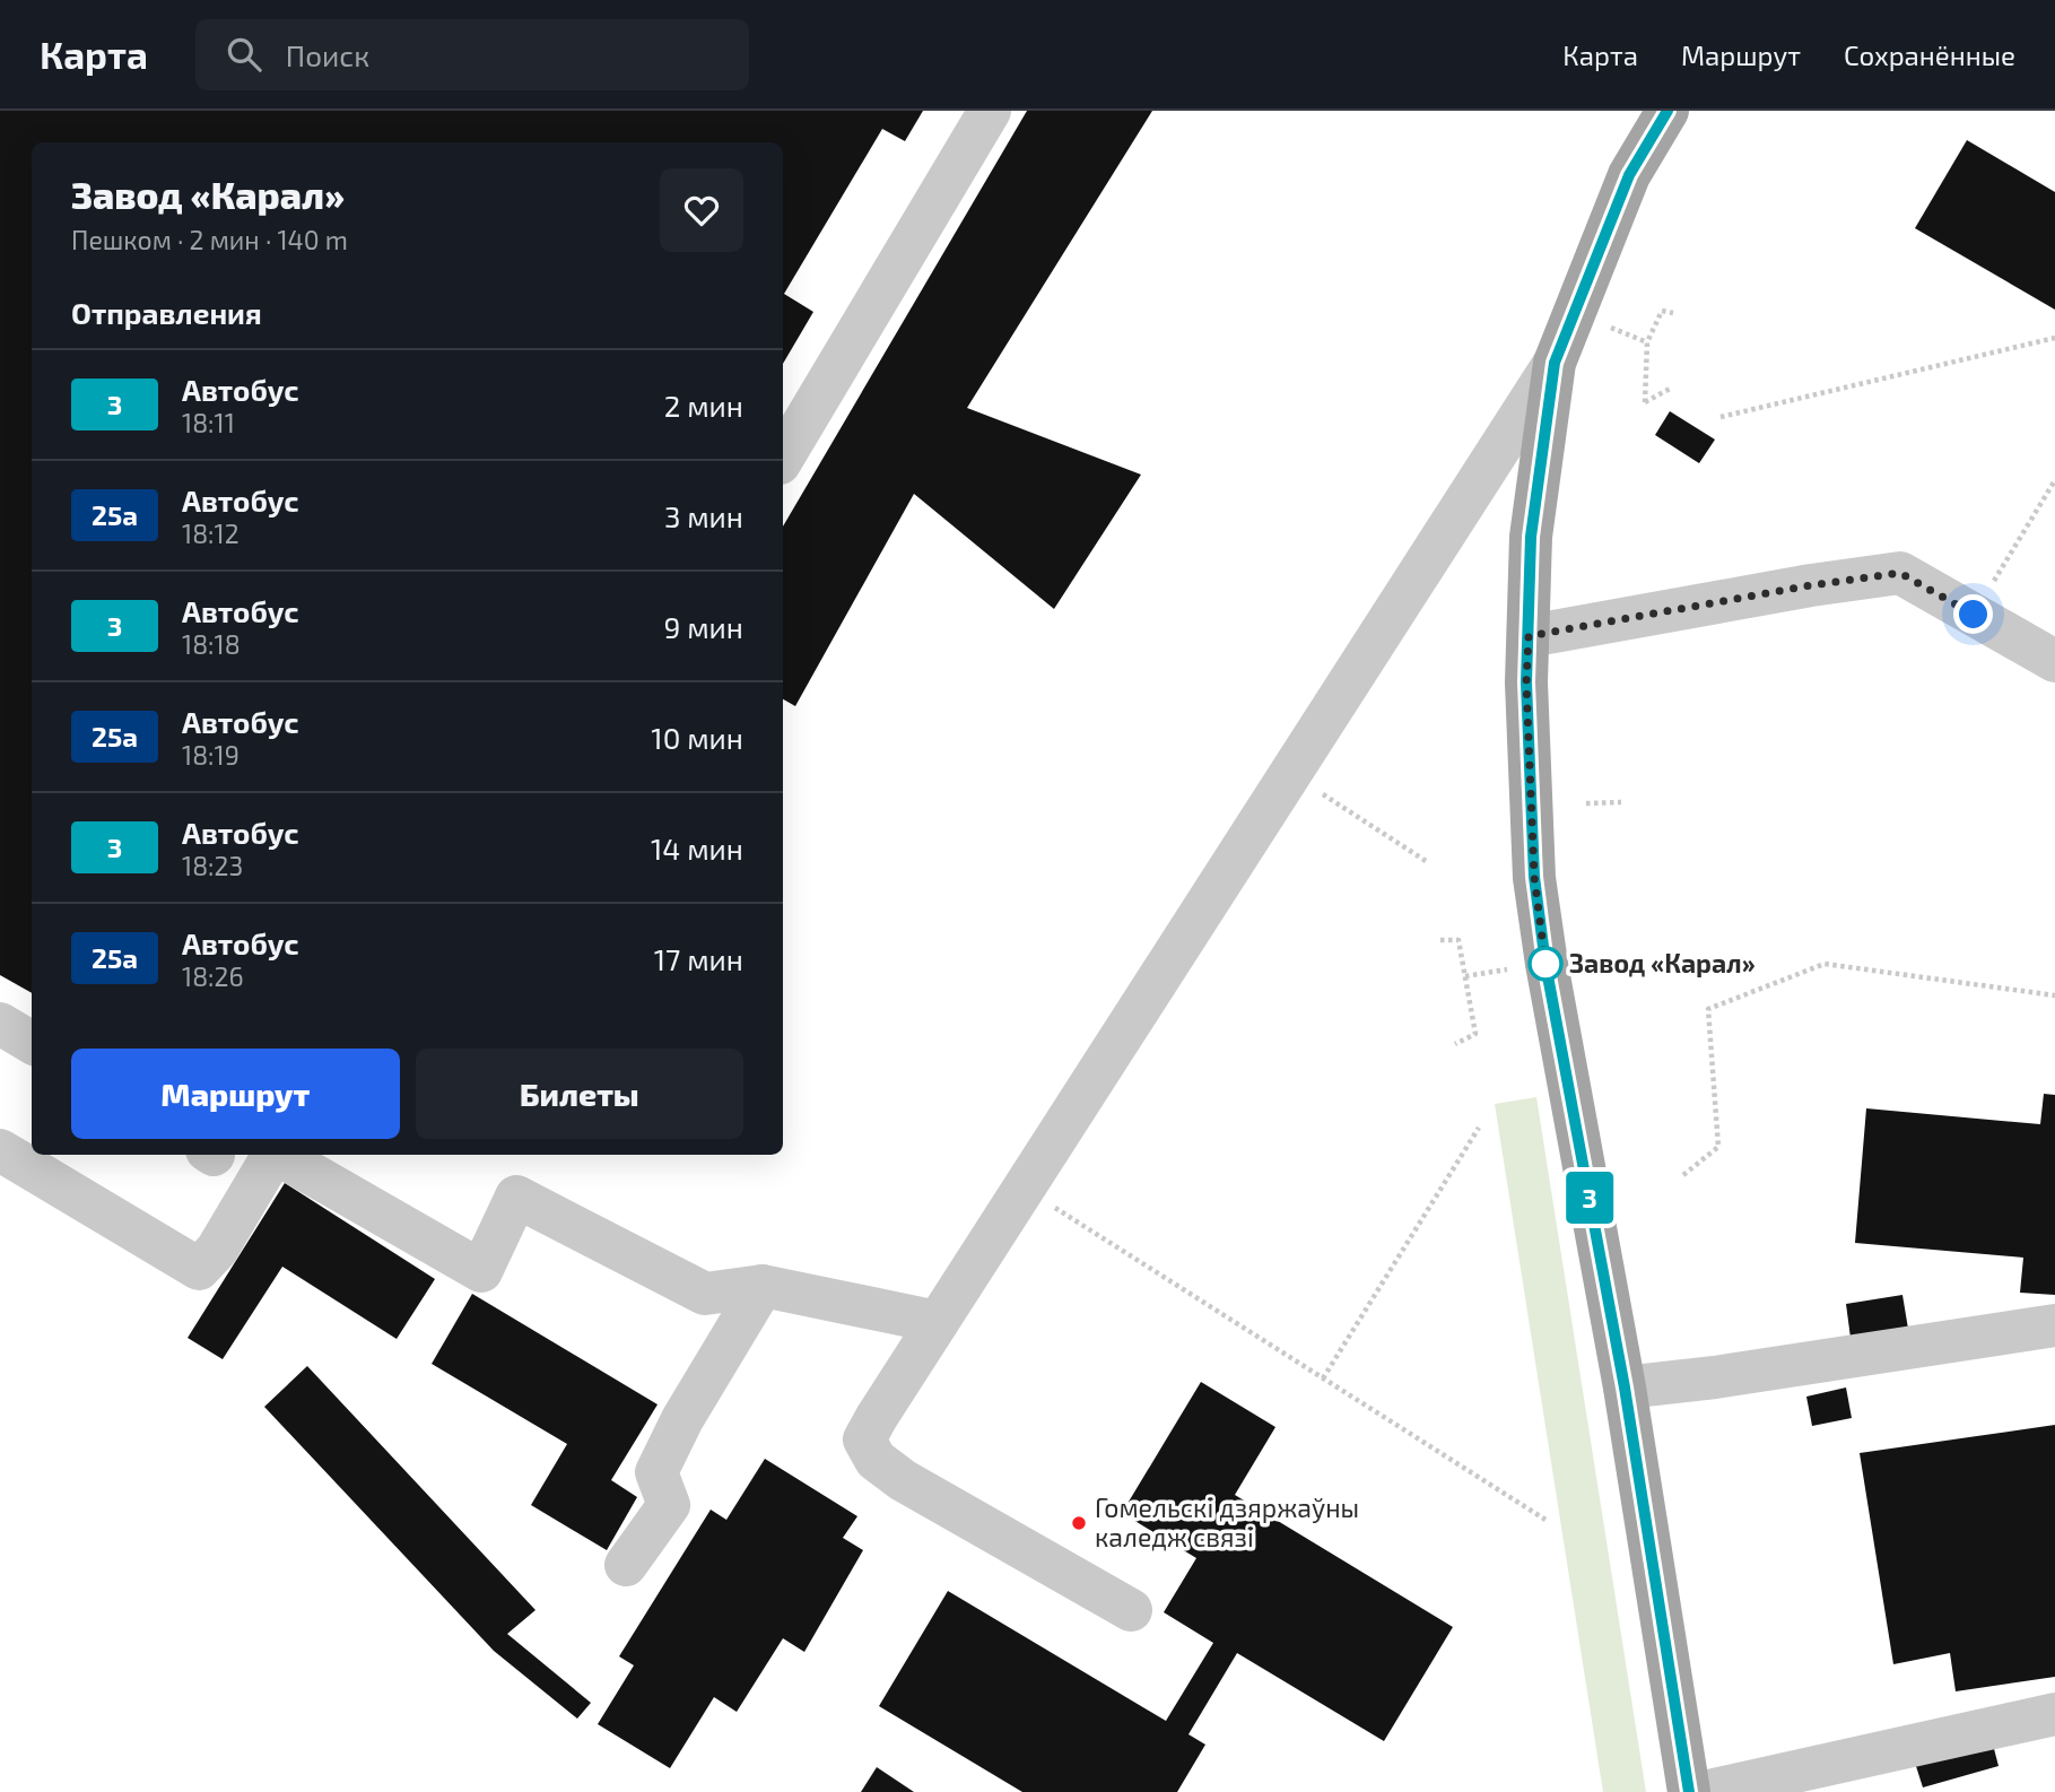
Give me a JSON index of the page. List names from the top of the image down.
{
  "places": ["Завод «Карал»", "Гомельскі дзяржаўны каледж связі"],
  "lines": ["bus line 3"],
  "page": {
    "header": "Карта",
    "search": "Поиск",
    "nav": ["Карта", "Маршрут", "Сохранённые"],
    "on_map": "3",
    "heading": [
      ["Завод «Карал»", "Пешком · 2 мин · 140 m"],
      "Отправления"
    ],
    "list": [
      {
        "mark": "3",
        "name": "Автобус",
        "note": "18:11",
        "value": "2 мин"
      },
      {
        "mark": "25а",
        "name": "Автобус",
        "note": "18:12",
        "value": "3 мин"
      },
      {
        "mark": "3",
        "name": "Автобус",
        "note": "18:18",
        "value": "9 мин"
      },
      {
        "mark": "25а",
        "name": "Автобус",
        "note": "18:19",
        "value": "10 мин"
      },
      {
        "mark": "3",
        "name": "Автобус",
        "note": "18:23",
        "value": "14 мин"
      },
      {
        "mark": "25а",
        "name": "Автобус",
        "note": "18:26",
        "value": "17 мин"
      }
    ],
    "buttons": ["Маршрут", "Билеты"]
  }
}
